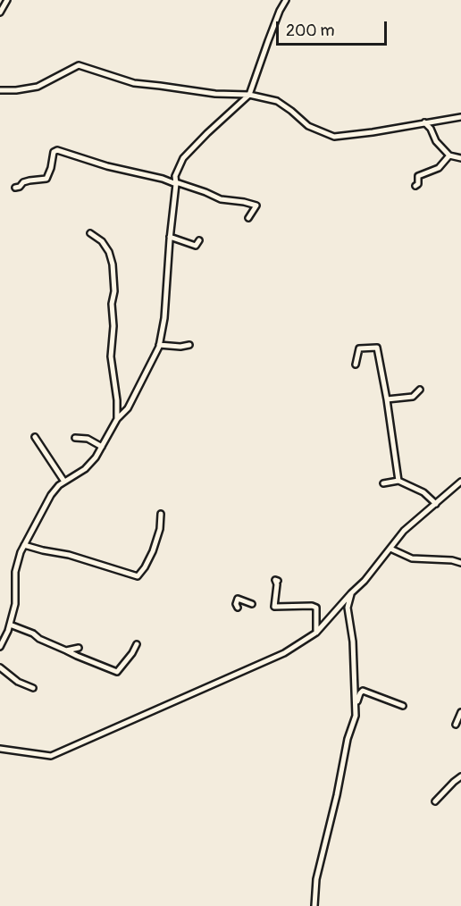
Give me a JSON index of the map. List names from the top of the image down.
{
  "scale_bar": "200 m"
}
